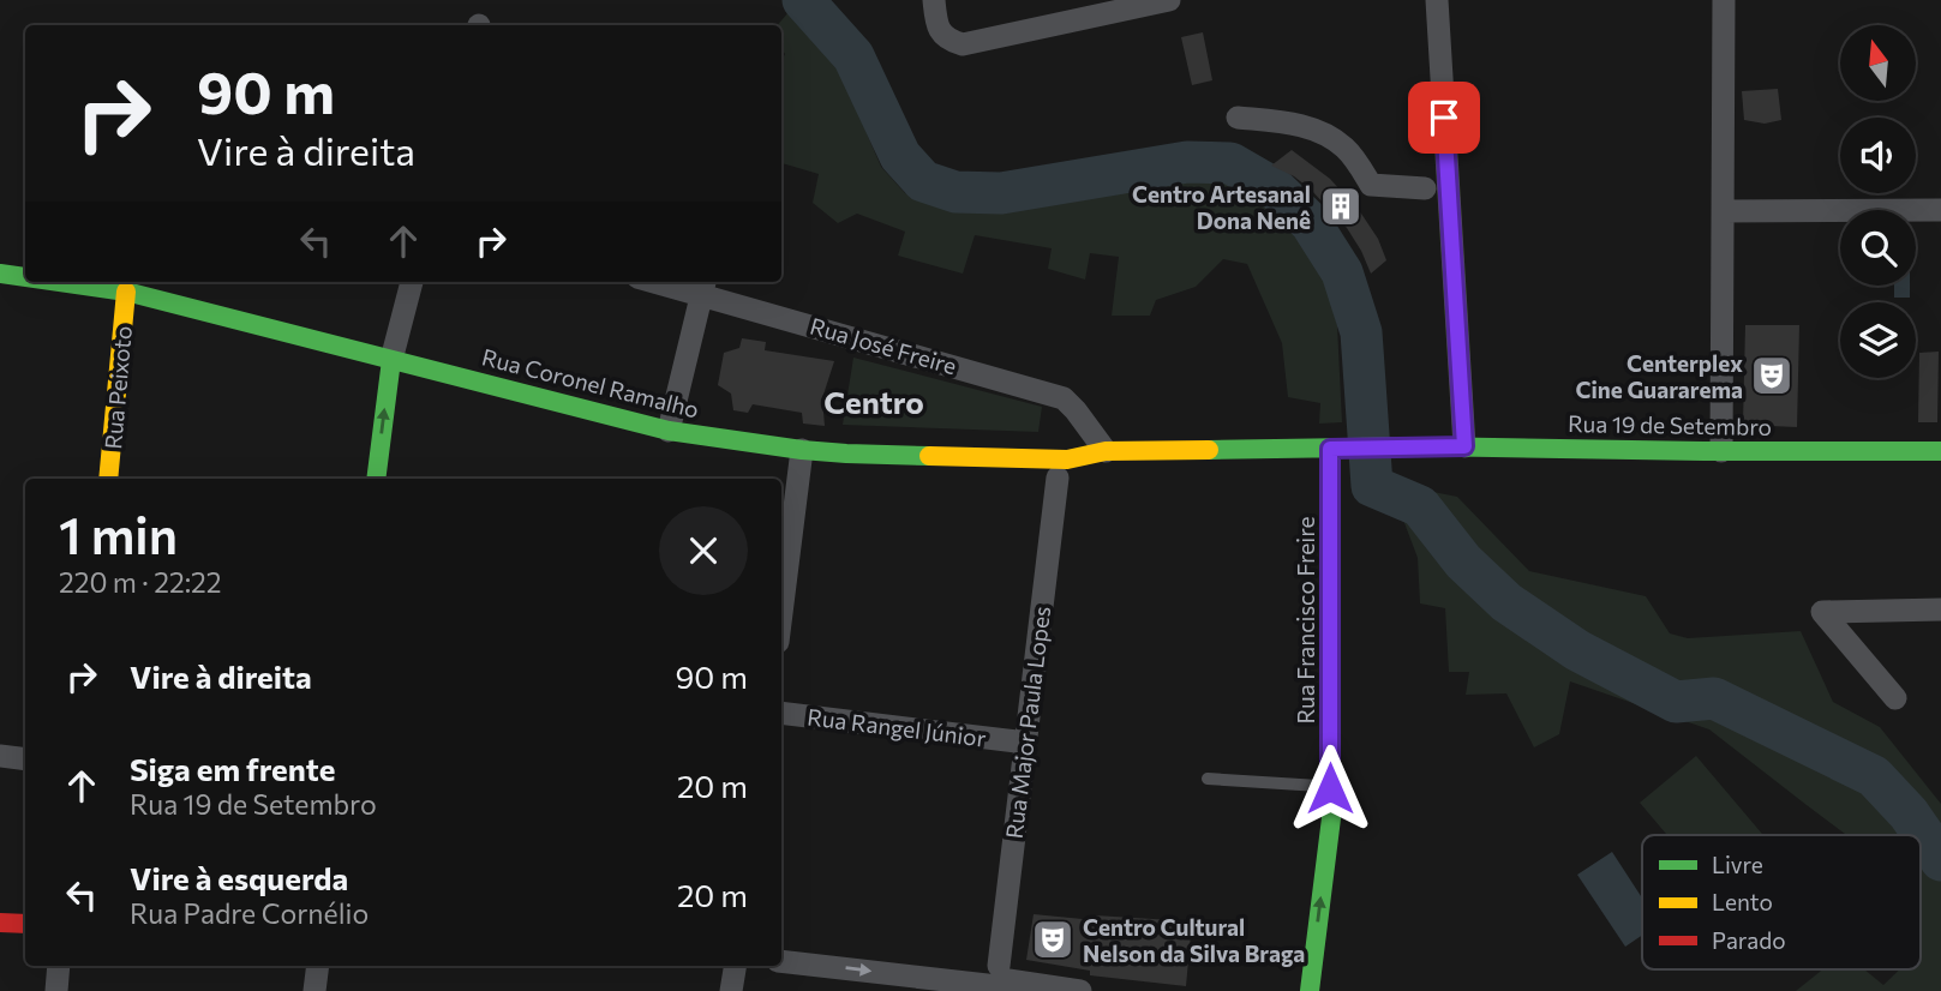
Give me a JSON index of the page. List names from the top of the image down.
{
  "streets": {
    "main road": [
      "Rua Coronel Ramalho",
      "Rua Peixoto",
      "Rua 19 de Setembro",
      "Rua Francisco Freire"
    ],
    "street": ["Rua José Freire", "Rua Major Paula Lopes", "Rua Rangel Júnior"]
  },
  "crossings": [
    ["Rua José Freire", "Rua Coronel Ramalho"],
    ["Rua Coronel Ramalho", "Rua Peixoto"],
    ["Rua Coronel Ramalho", "Rua 19 de Setembro"],
    ["Rua Coronel Ramalho", "Rua Francisco Freire"]
  ],
  "one_way": ["Rua Francisco Freire"],
  "districts": ["Centro"],
  "places": {
    "building": ["Centro Artesanal Dona Nenê"],
    "theatre": ["Centerplex Cine Guararema", "Centro Cultural Nelson da Silva Braga"]
  },
  "legend": ["Livre", "Lento", "Parado"],
  "north": "top",
  "page": {
    "turn": ["90 m", "Vire à direita"],
    "heading": ["1 min", "220 m · 22:22"],
    "list": [
      {
        "name": "Vire à direita",
        "value": "90 m"
      },
      {
        "name": "Siga em frente",
        "note": "Rua 19 de Setembro",
        "value": "20 m"
      },
      {
        "name": "Vire à esquerda",
        "note": "Rua Padre Cornélio",
        "value": "20 m"
      }
    ]
  }
}
